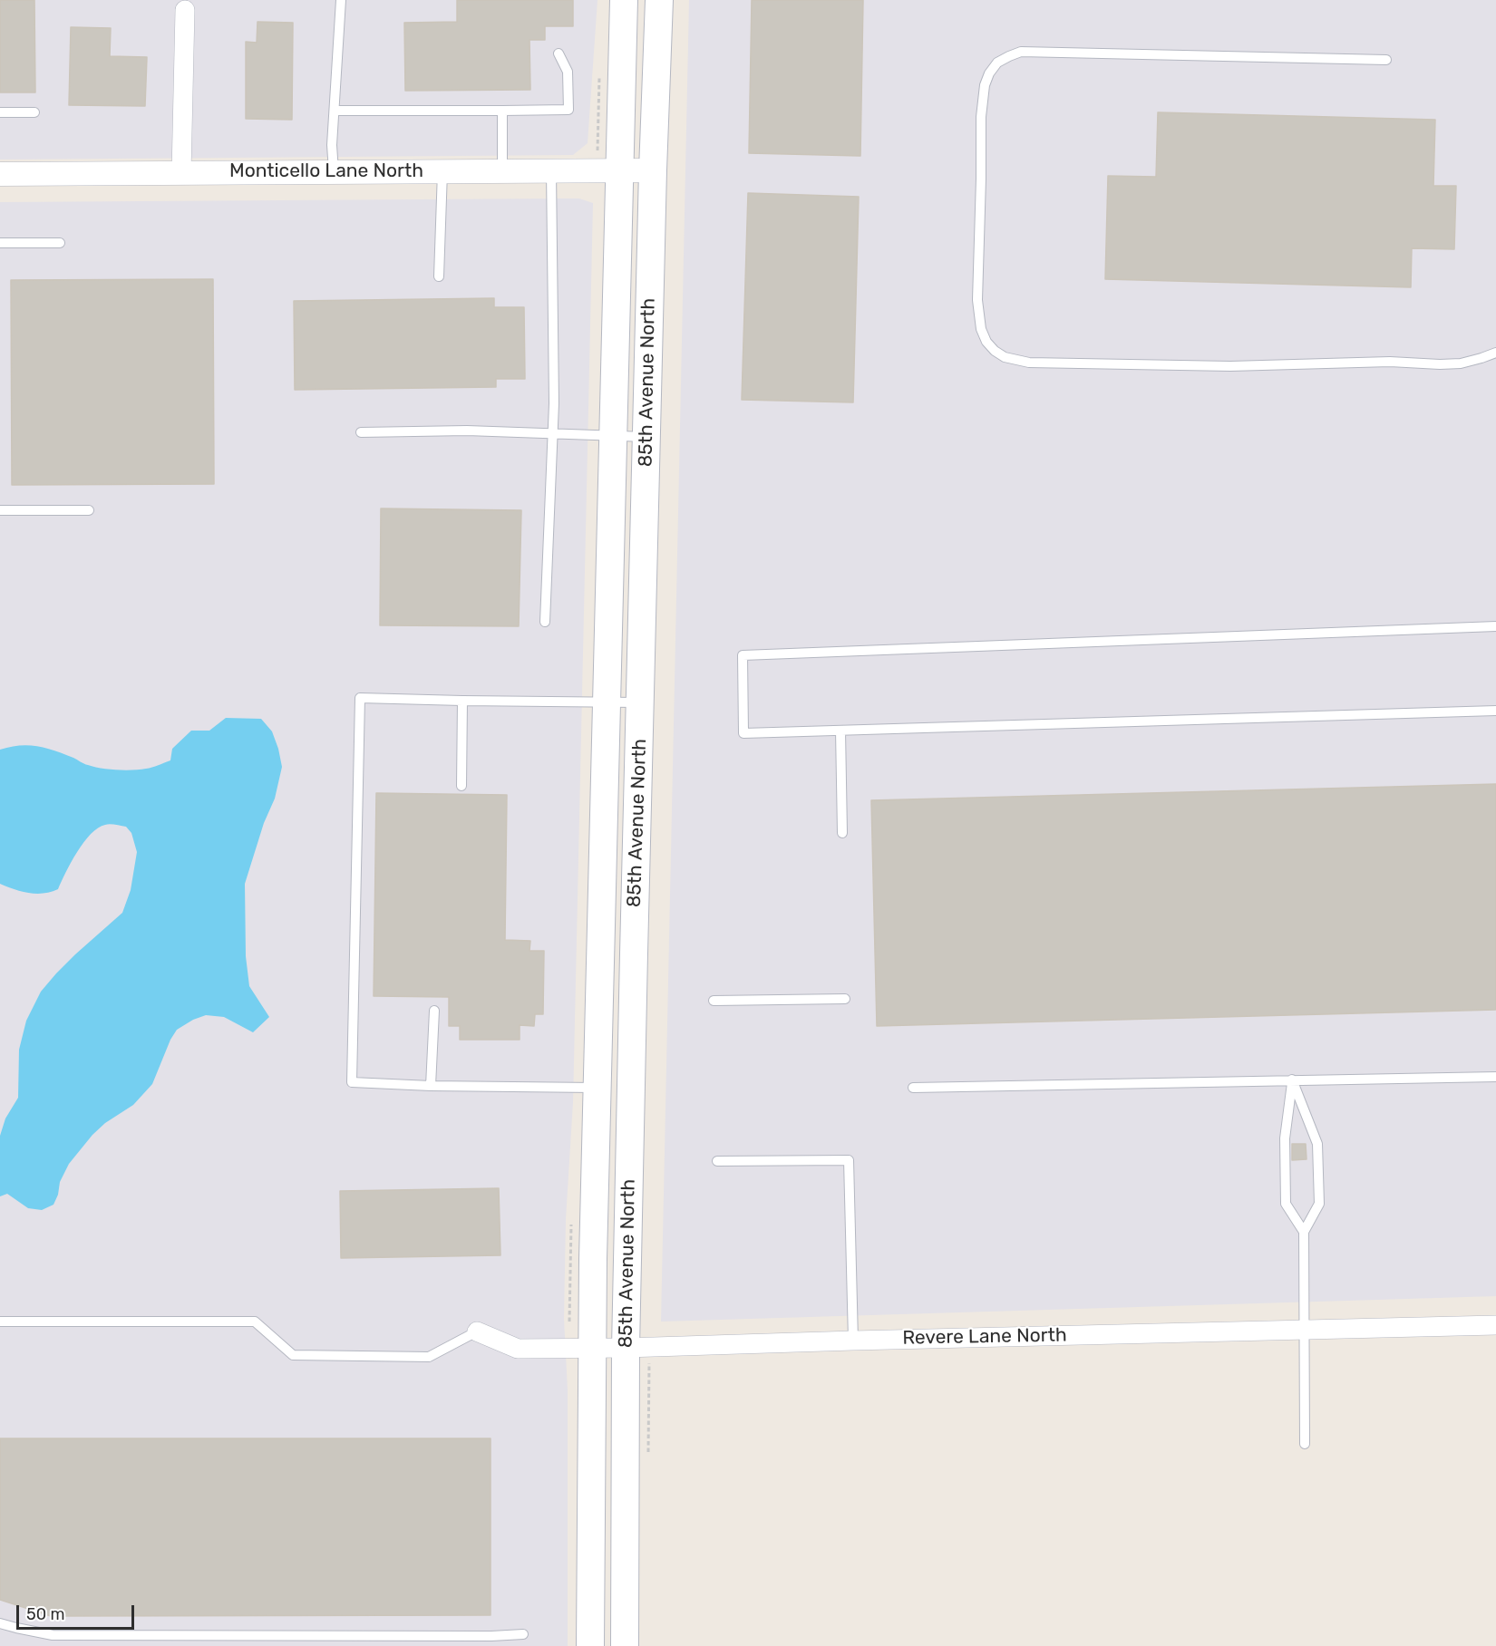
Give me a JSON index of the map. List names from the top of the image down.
{
  "streets": {
    "main road": ["85th Avenue North"],
    "street": ["Monticello Lane North", "Revere Lane North"]
  },
  "crossings": [
    ["Monticello Lane North", "85th Avenue North"],
    ["85th Avenue North", "Revere Lane North"]
  ],
  "scale_bar": "50 m"
}
